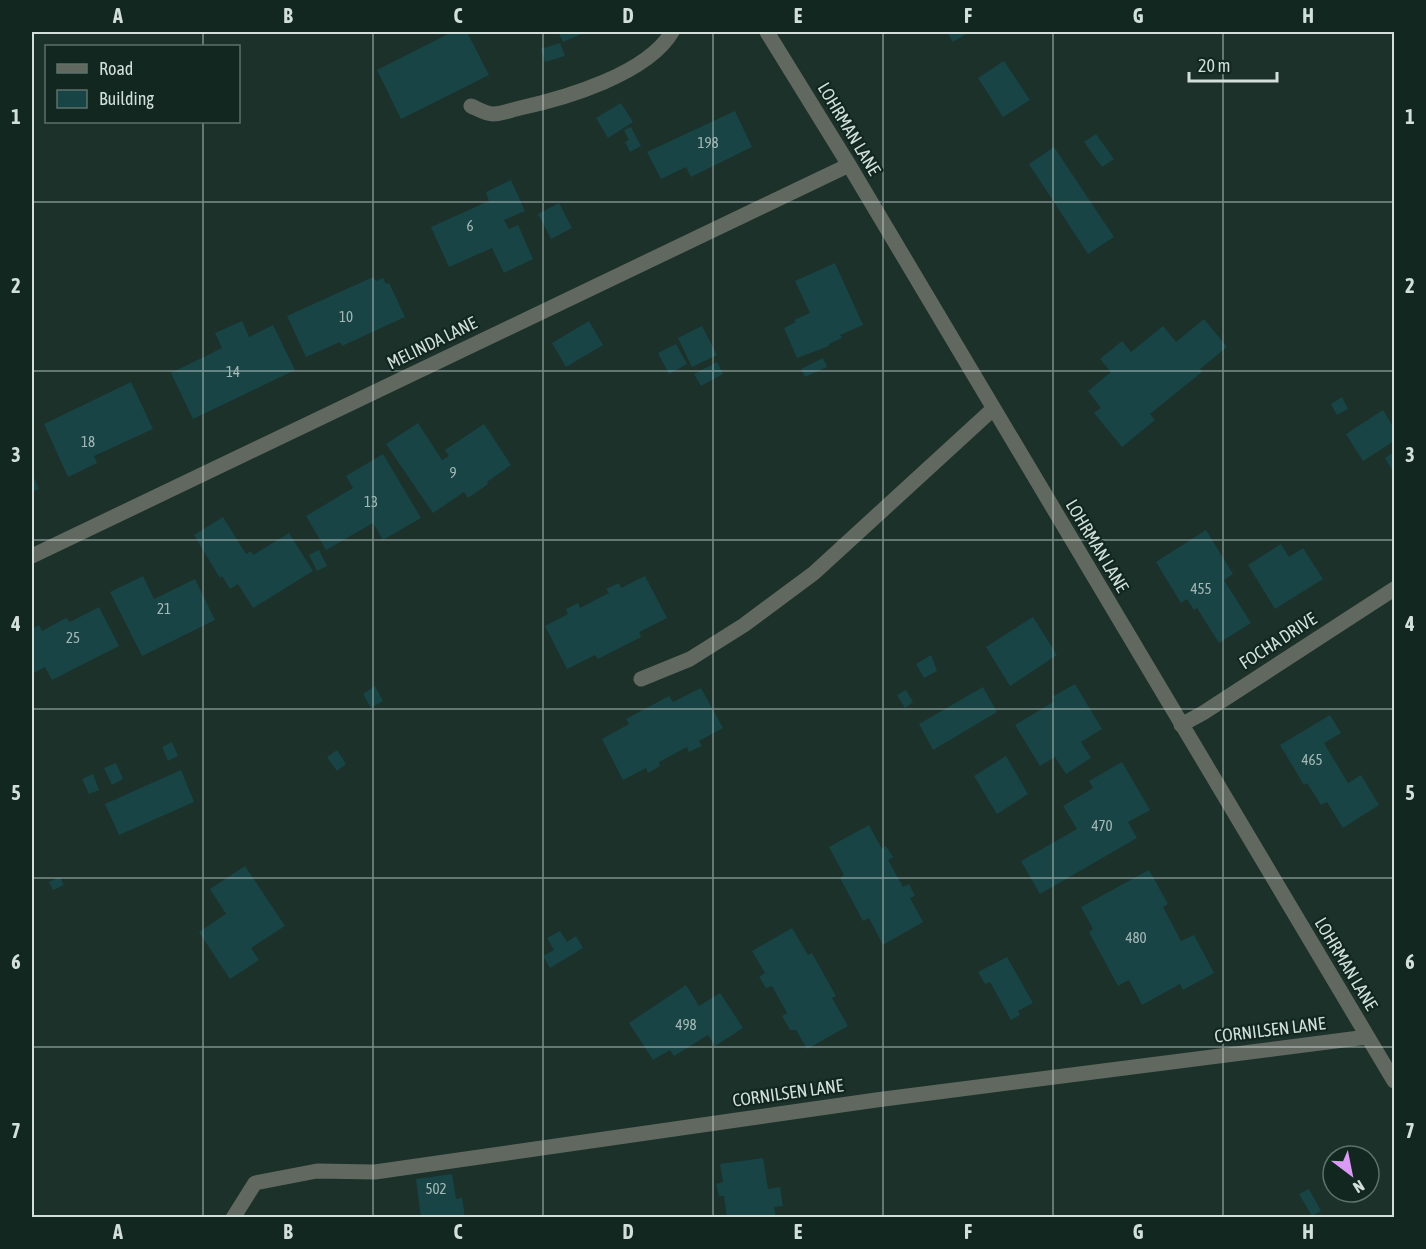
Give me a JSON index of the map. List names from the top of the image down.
{
  "streets": {
    "street": [
      "LOHRMAN LANE",
      "MELINDA LANE",
      "FOCHA DRIVE",
      "CORNILSEN LANE"
    ]
  },
  "crossings": [
    ["LOHRMAN LANE", "MELINDA LANE"],
    ["LOHRMAN LANE", "FOCHA DRIVE"],
    ["LOHRMAN LANE", "CORNILSEN LANE"]
  ],
  "house_numbers": [
    "198",
    "6",
    "10",
    "14",
    "18",
    "9",
    "13",
    "455",
    "21",
    "25",
    "465",
    "470",
    "480",
    "498",
    "502"
  ],
  "legend": ["Road", "Building"],
  "scale_bar": "20 m",
  "north": "bottom right",
  "grid": {
    "columns": [
      "A",
      "B",
      "C",
      "D",
      "E",
      "F",
      "G",
      "H"
    ],
    "rows": [
      "1",
      "2",
      "3",
      "4",
      "5",
      "6",
      "7"
    ]
  }
}
